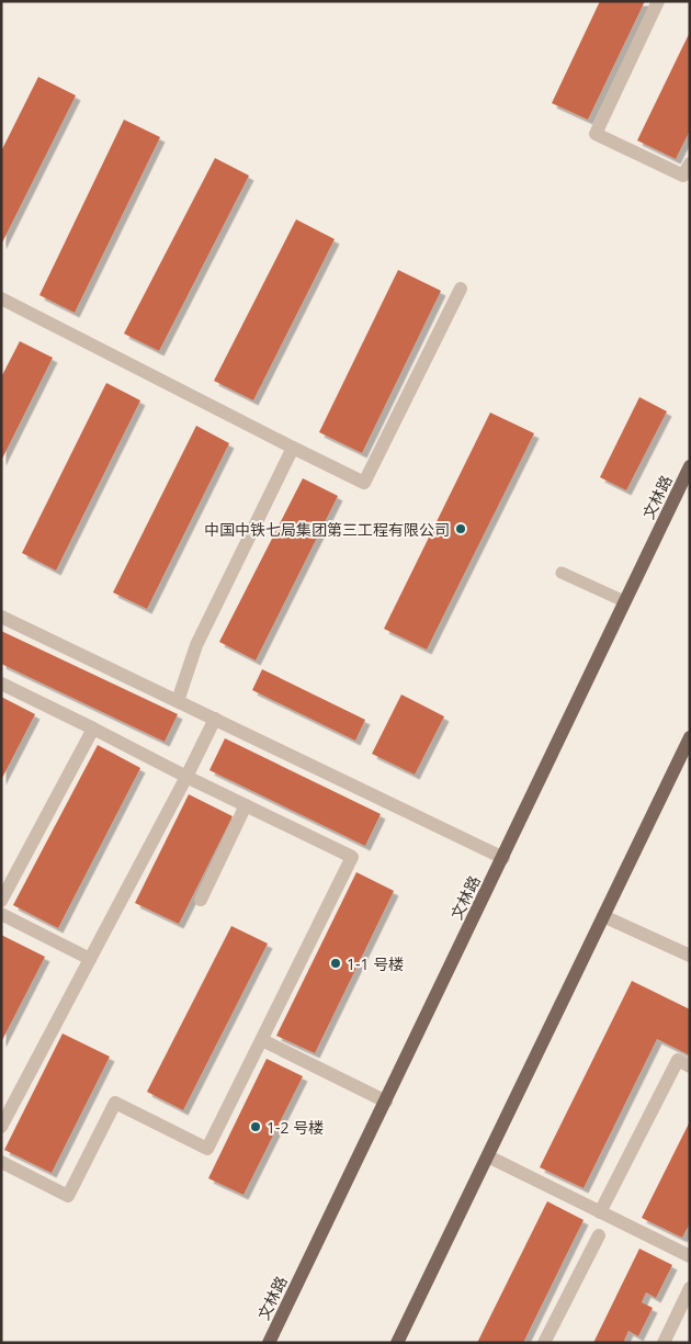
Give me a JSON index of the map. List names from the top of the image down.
{
  "streets": {
    "main road": ["文林路"]
  },
  "places": ["中国中铁七局集团第三工程有限公司", "1-1 号楼", "1-2 号楼"]
}
